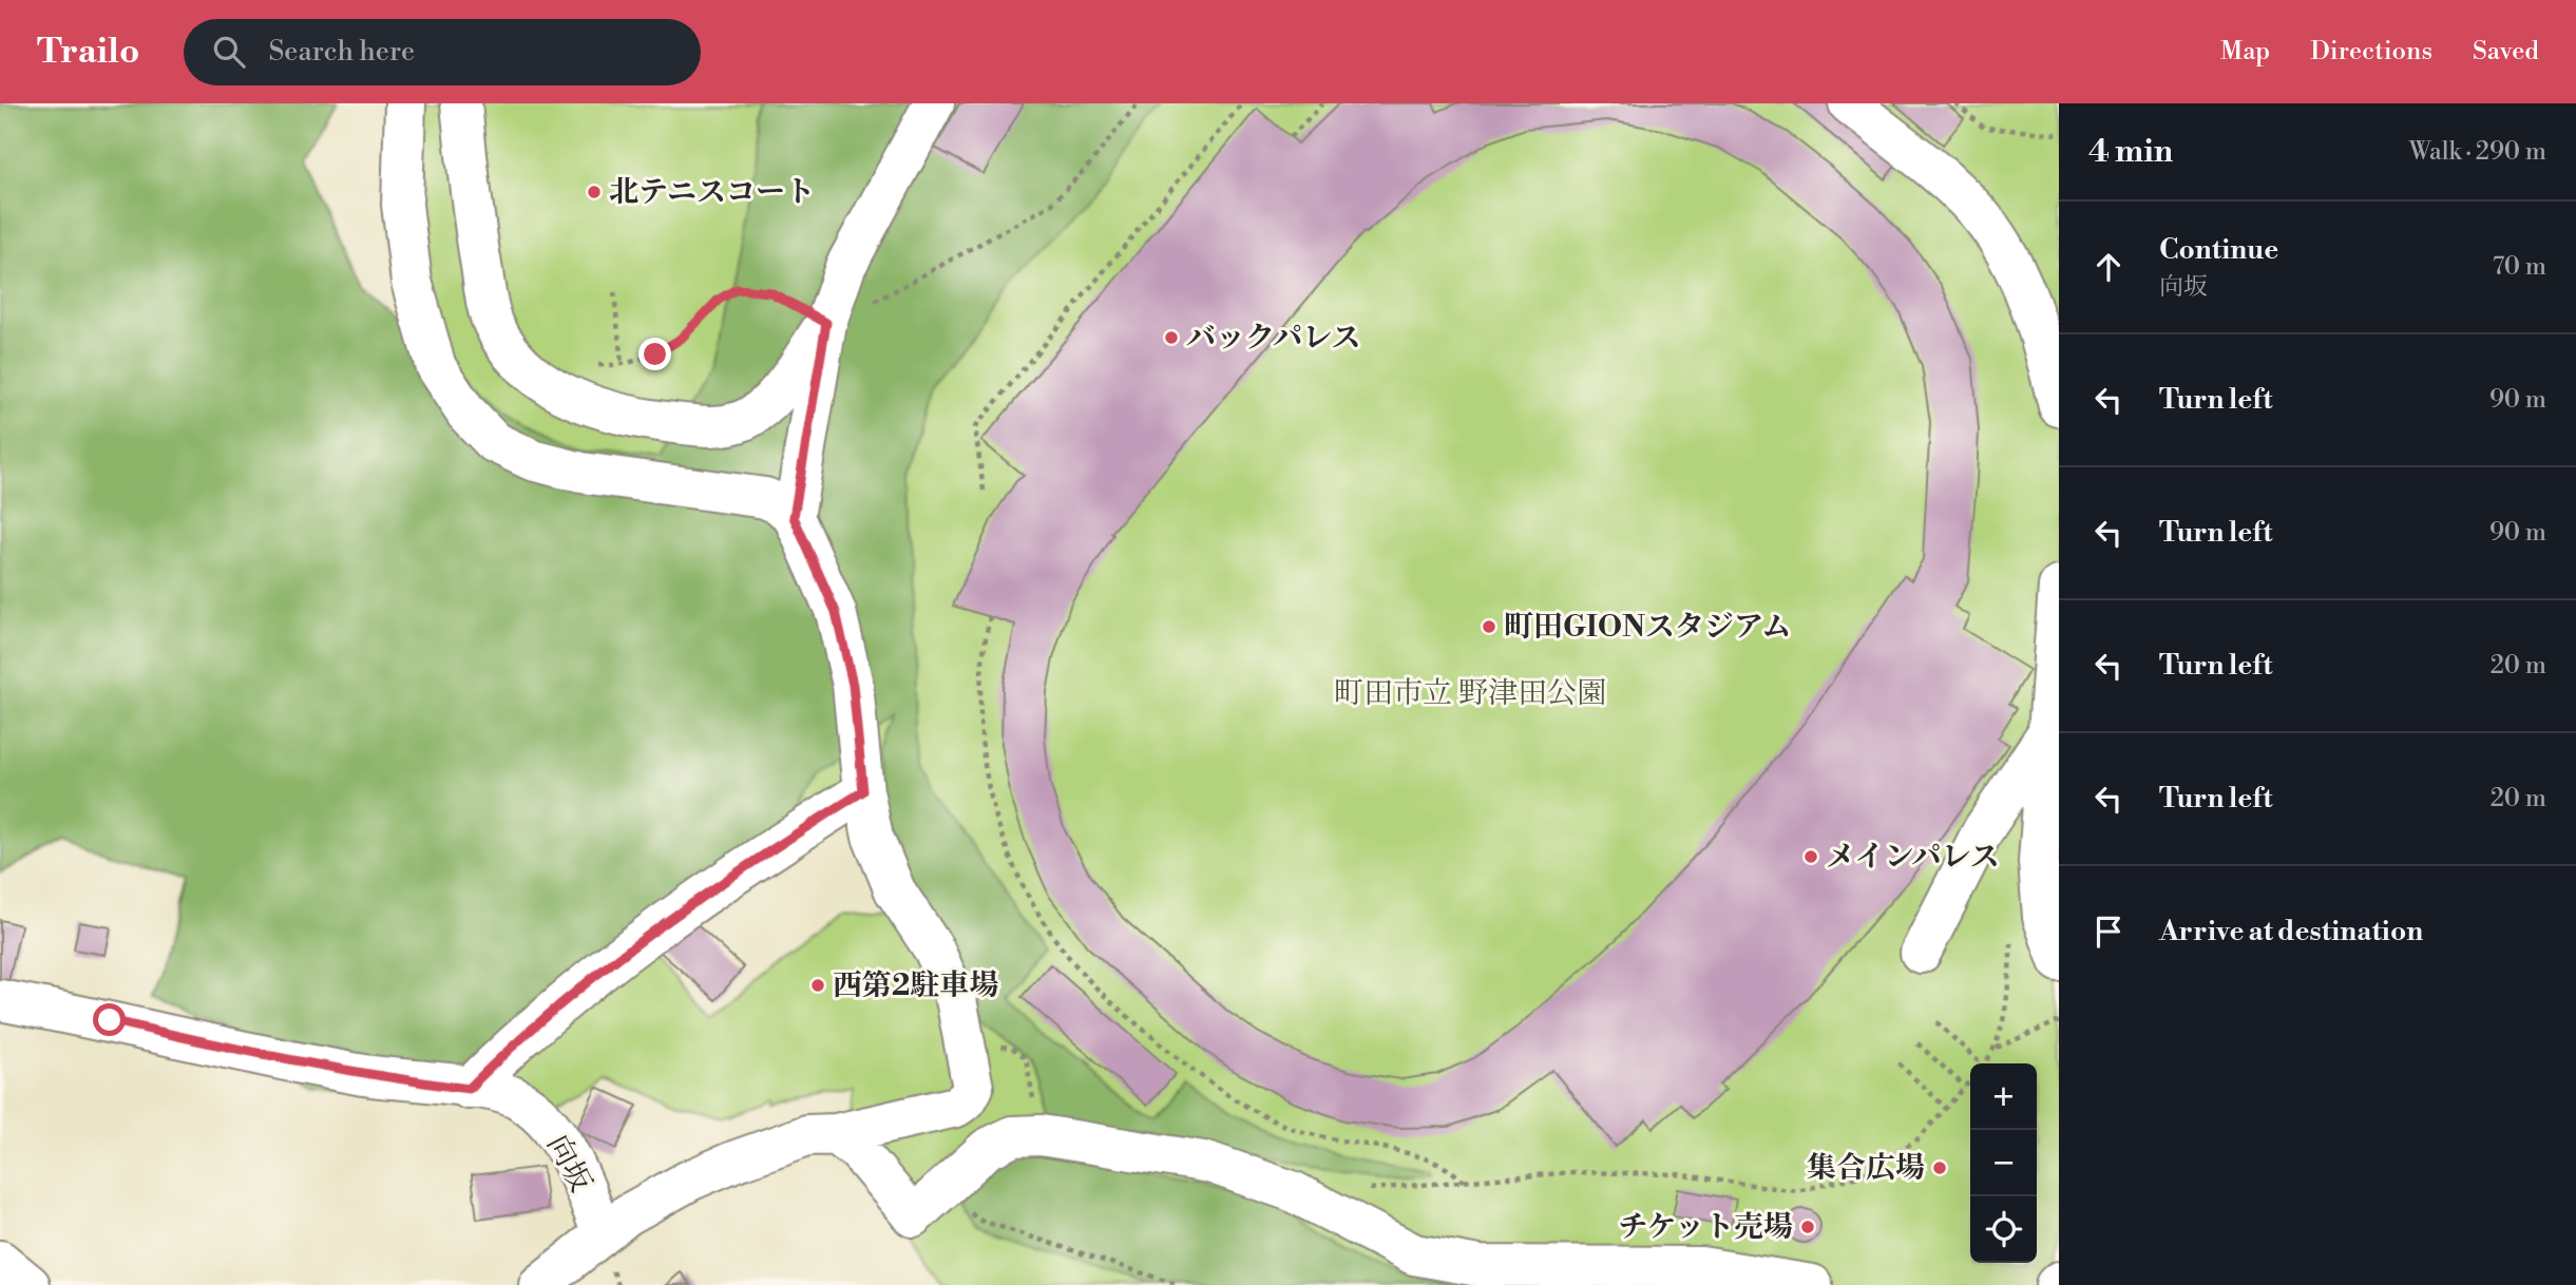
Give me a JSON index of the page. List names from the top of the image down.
{
  "streets": {
    "street": ["向坂"]
  },
  "parks": ["町田市立 野津田公園"],
  "places": [
    "北テニスコート",
    "バックパレス",
    "町田GIONスタジアム",
    "メインパレス",
    "西第2駐車場",
    "集合広場",
    "チケット売場"
  ],
  "page": {
    "header": "Trailo",
    "search": "Search here",
    "nav": ["Map", "Directions", "Saved"],
    "heading": ["4 min", "Walk · 290 m"],
    "list": [
      ["Continue", "向坂", "70 m"],
      ["Turn left", "90 m"],
      ["Turn left", "90 m"],
      ["Turn left", "20 m"],
      ["Turn left", "20 m"],
      "Arrive at destination"
    ],
    "map_buttons": ["+", "−"]
  }
}
